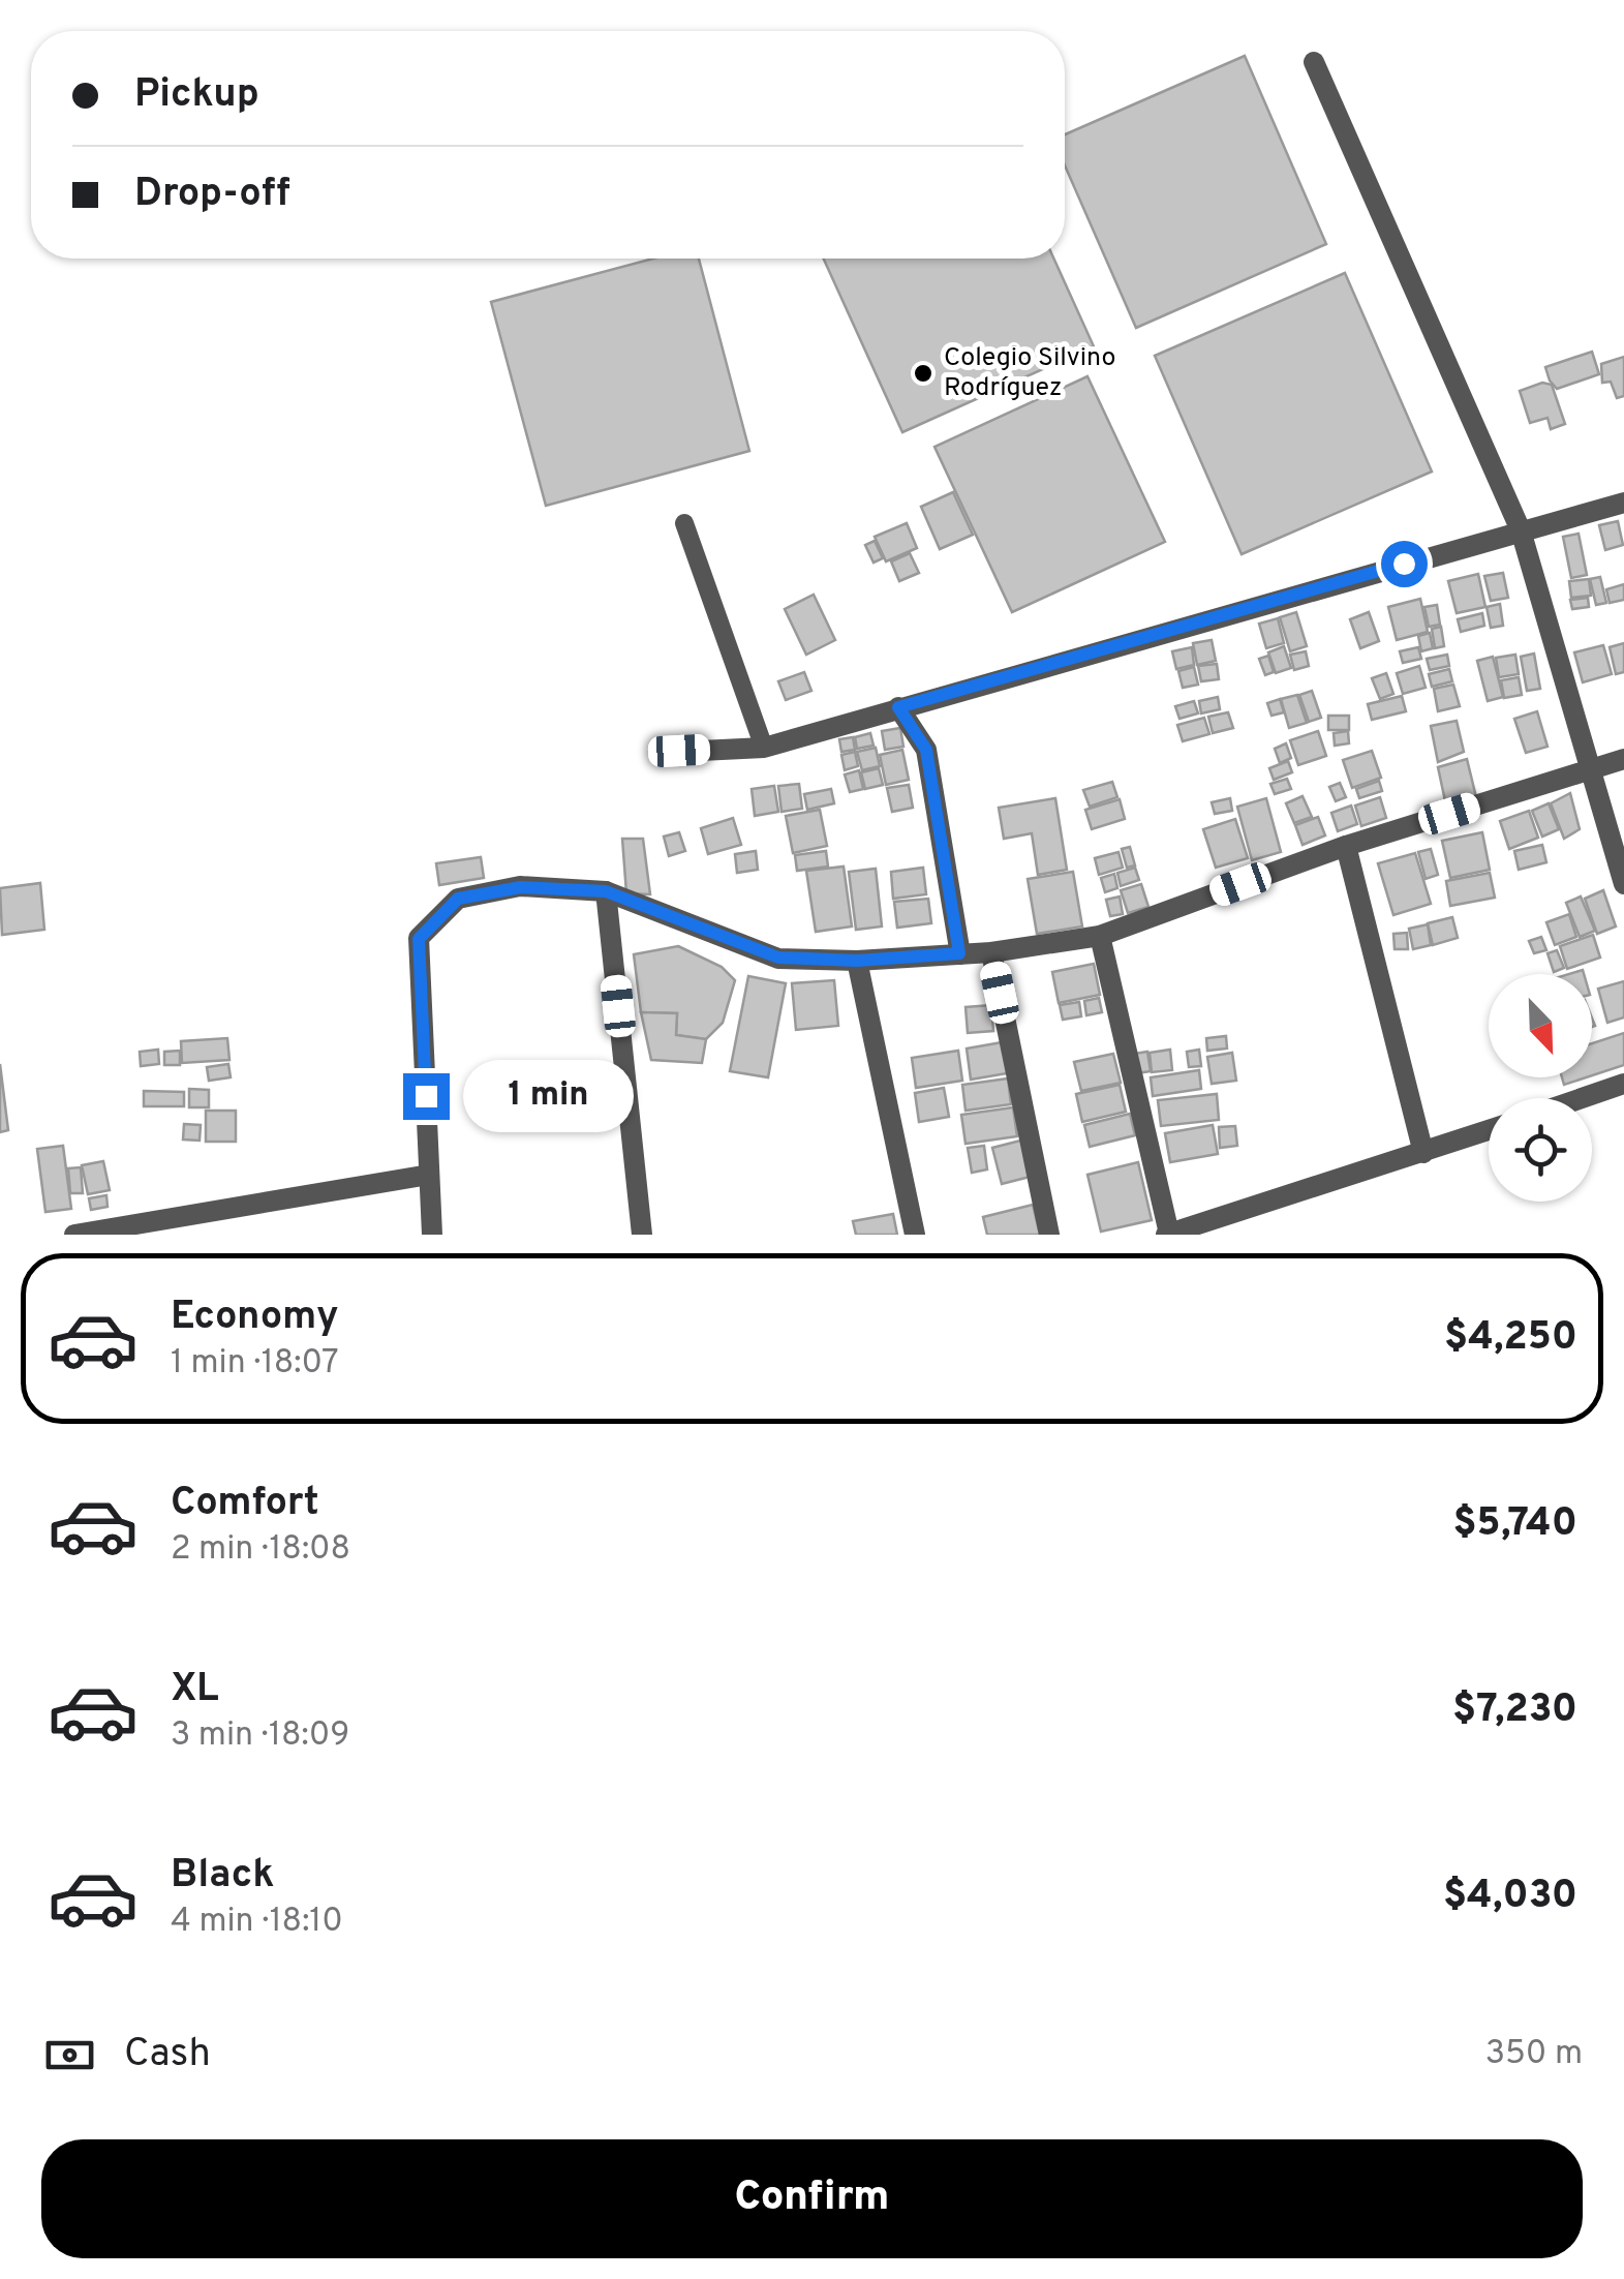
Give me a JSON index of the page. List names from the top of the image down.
{
  "places": ["Colegio Silvino Rodríguez"],
  "north": "bottom right",
  "page": {
    "banner": ["Pickup", "Drop-off"],
    "bubble": "1 min",
    "list": [
      {
        "name": "Economy",
        "note": "1 min · 18:07",
        "value": "$4,250"
      },
      {
        "name": "Comfort",
        "note": "2 min · 18:08",
        "value": "$5,740"
      },
      {
        "name": "XL",
        "note": "3 min · 18:09",
        "value": "$7,230"
      },
      {
        "name": "Black",
        "note": "4 min · 18:10",
        "value": "$4,030"
      }
    ],
    "pay": ["Cash", "350 m"],
    "buttons": "Confirm"
  }
}
